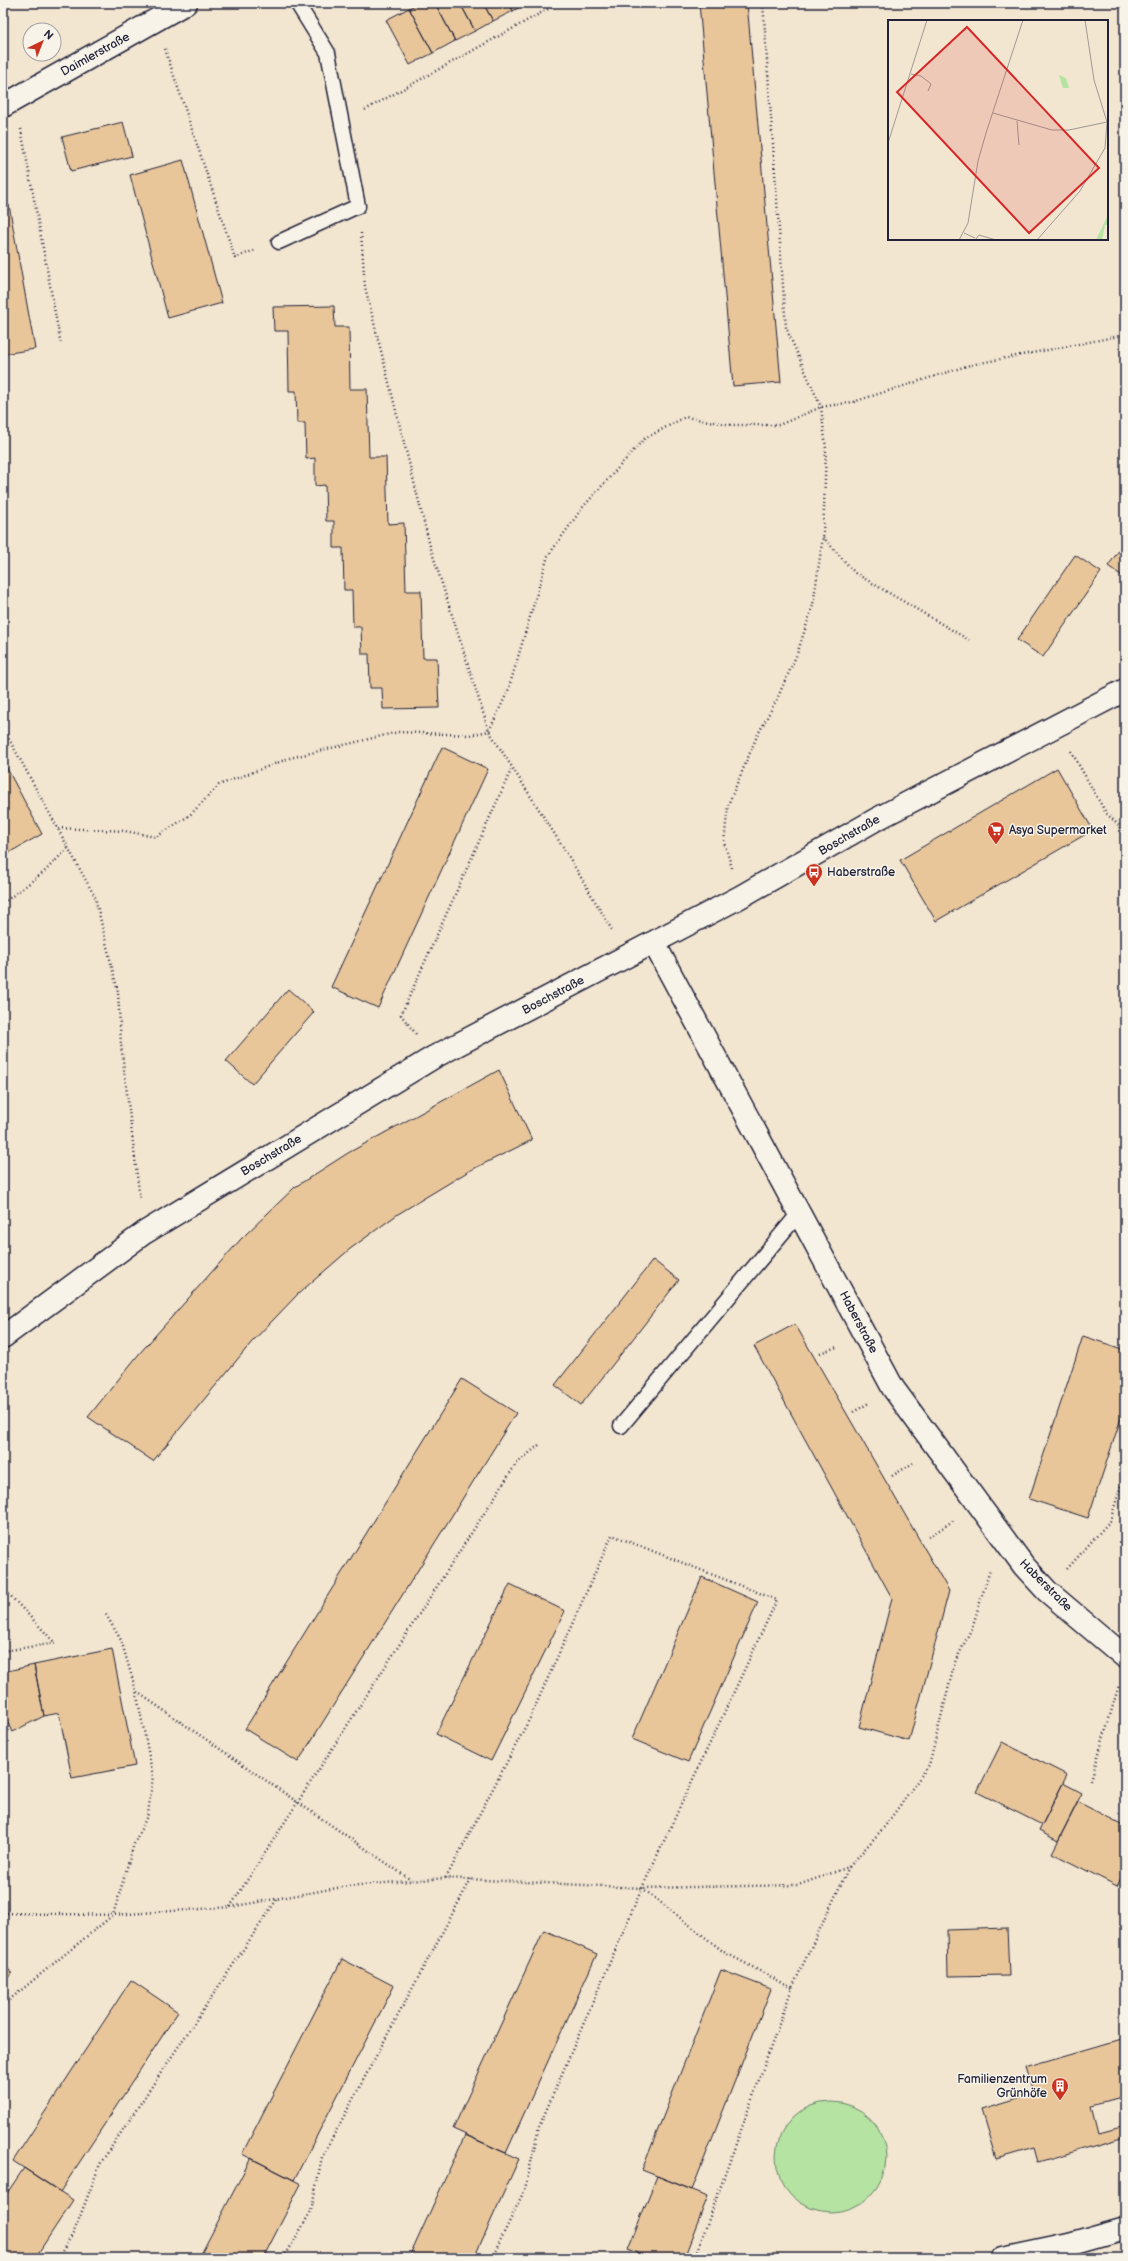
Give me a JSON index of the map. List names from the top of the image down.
{
  "streets": {
    "street": ["Daimlerstraße", "Boschstraße", "Haberstraße"]
  },
  "crossings": [
    ["Boschstraße", "Haberstraße"]
  ],
  "places": {
    "supermarket": ["Asya Supermarket"],
    "bus stop": ["Haberstraße"],
    "building": ["Familienzentrum Grünhöfe"]
  },
  "north": "top right"
}
